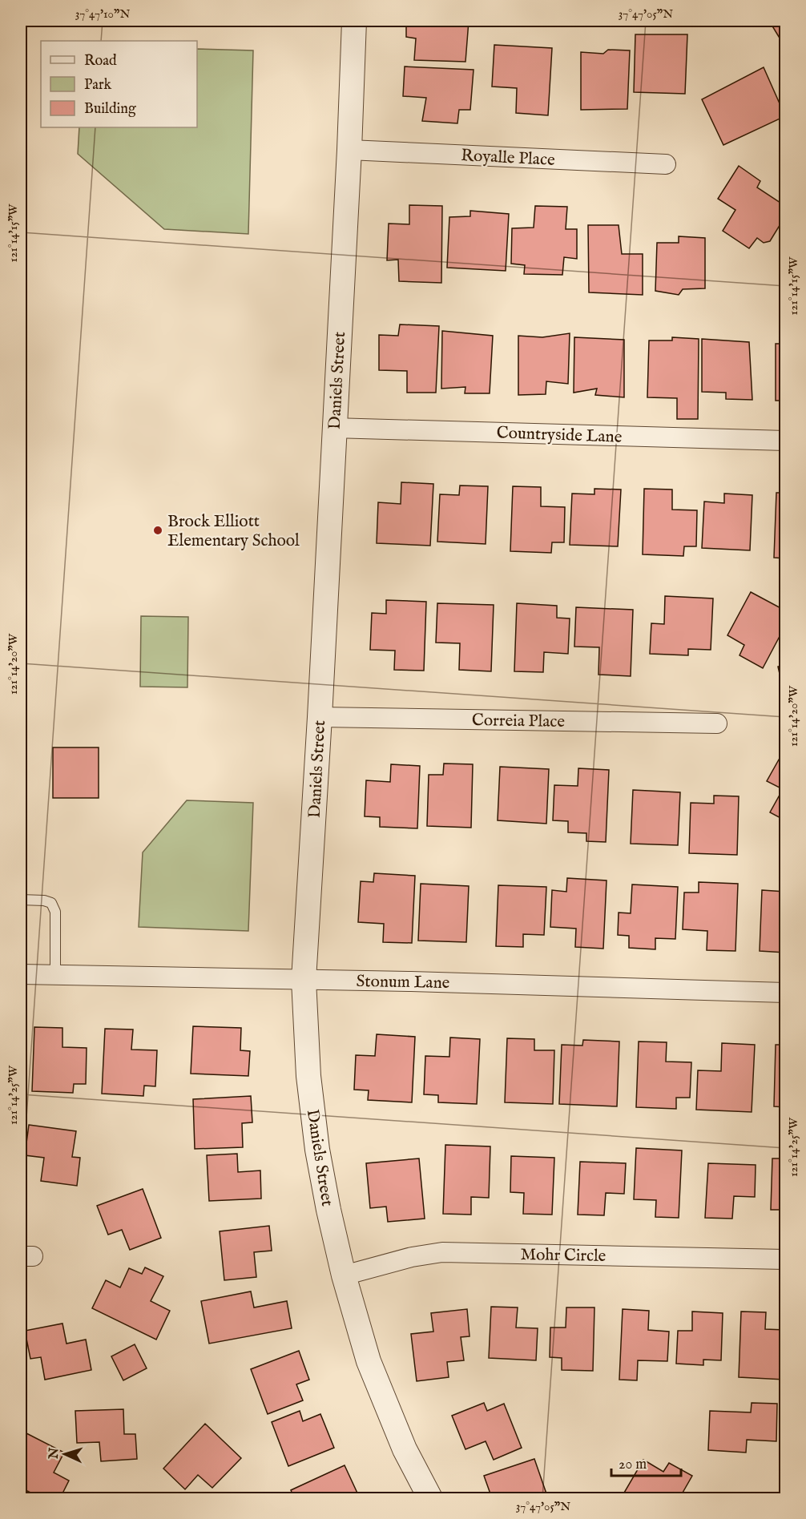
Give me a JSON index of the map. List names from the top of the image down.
{
  "streets": {
    "street": [
      "Royalle Place",
      "Daniels Street",
      "Countryside Lane",
      "Correia Place",
      "Stonum Lane",
      "Mohr Circle"
    ]
  },
  "crossings": [
    ["Royalle Place", "Daniels Street"],
    ["Daniels Street", "Countryside Lane"],
    ["Daniels Street", "Correia Place"],
    ["Daniels Street", "Stonum Lane"],
    ["Daniels Street", "Mohr Circle"]
  ],
  "places": ["Brock Elliott Elementary School"],
  "legend": ["Road", "Park", "Building"],
  "scale_bar": "20 m",
  "north": "left",
  "coordinates": [
    "37°47'10\"N",
    "37°47'05\"N",
    "121°14'15\"W",
    "121°14'20\"W",
    "121°14'25\"W"
  ]
}
